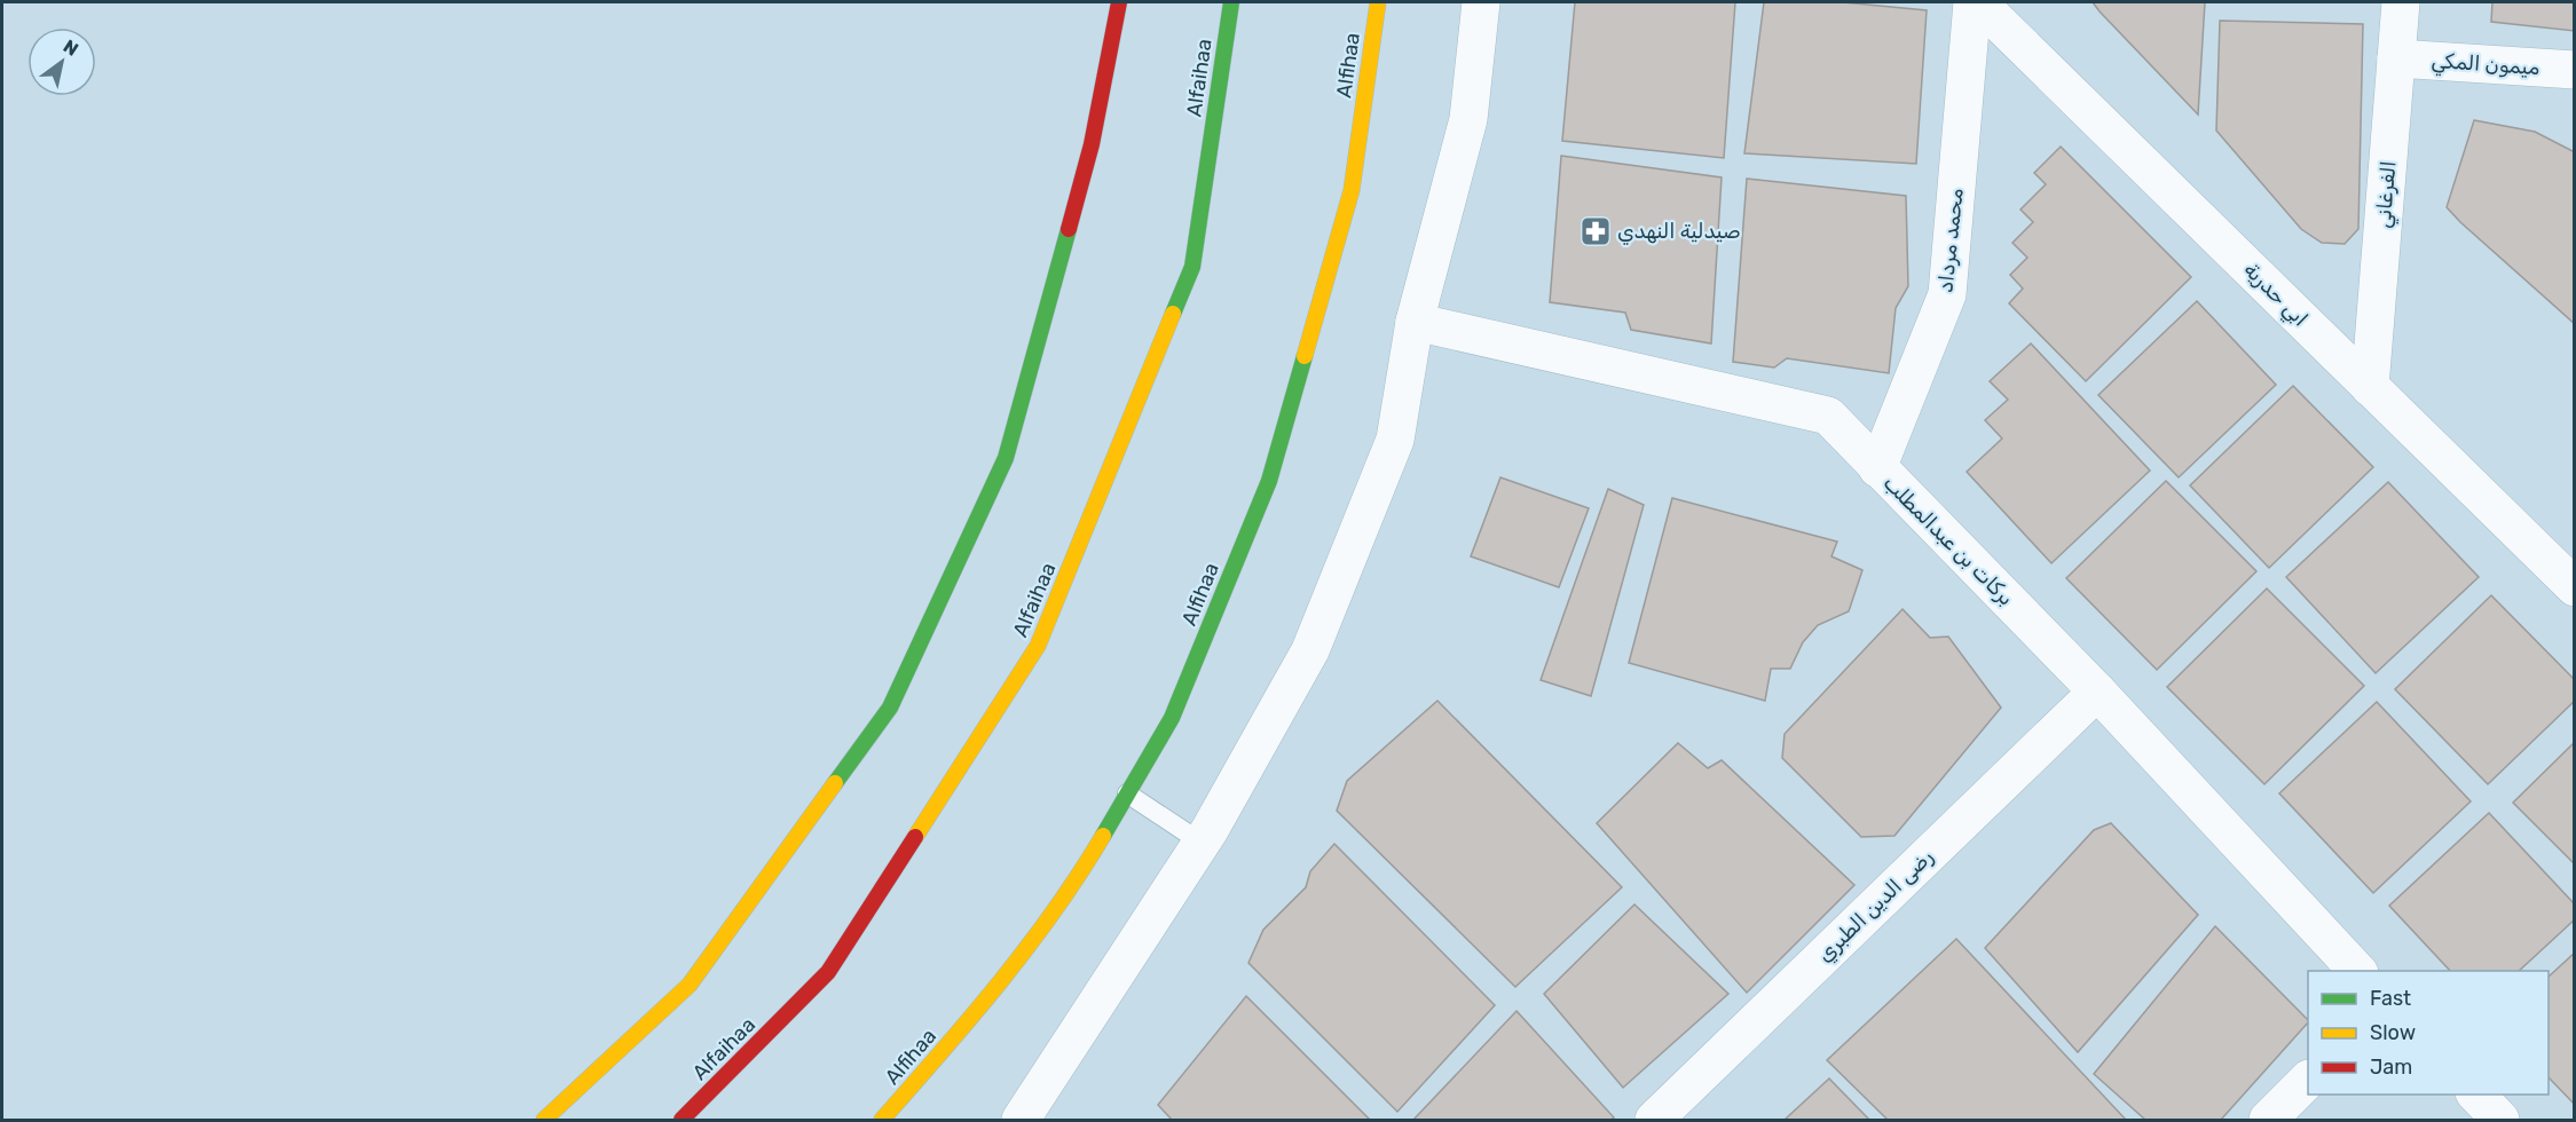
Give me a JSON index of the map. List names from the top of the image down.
{
  "streets": {
    "street": [
      "ميمون المكي",
      "Alfihaa",
      "Alfaihaa",
      "الفرغاني",
      "محمد مرداد",
      "ابي حدرية",
      "بركات بن عبدالمطلب",
      "رضى الدين الطبري"
    ]
  },
  "crossings": [
    ["ميمون المكي", "الفرغاني"],
    ["الفرغاني", "ابي حدرية"],
    ["محمد مرداد", "بركات بن عبدالمطلب"],
    ["بركات بن عبدالمطلب", "رضى الدين الطبري"]
  ],
  "places": {
    "pharmacy": ["صيدلية النهدي"]
  },
  "legend": ["Fast", "Slow", "Jam"],
  "north": "top right"
}
